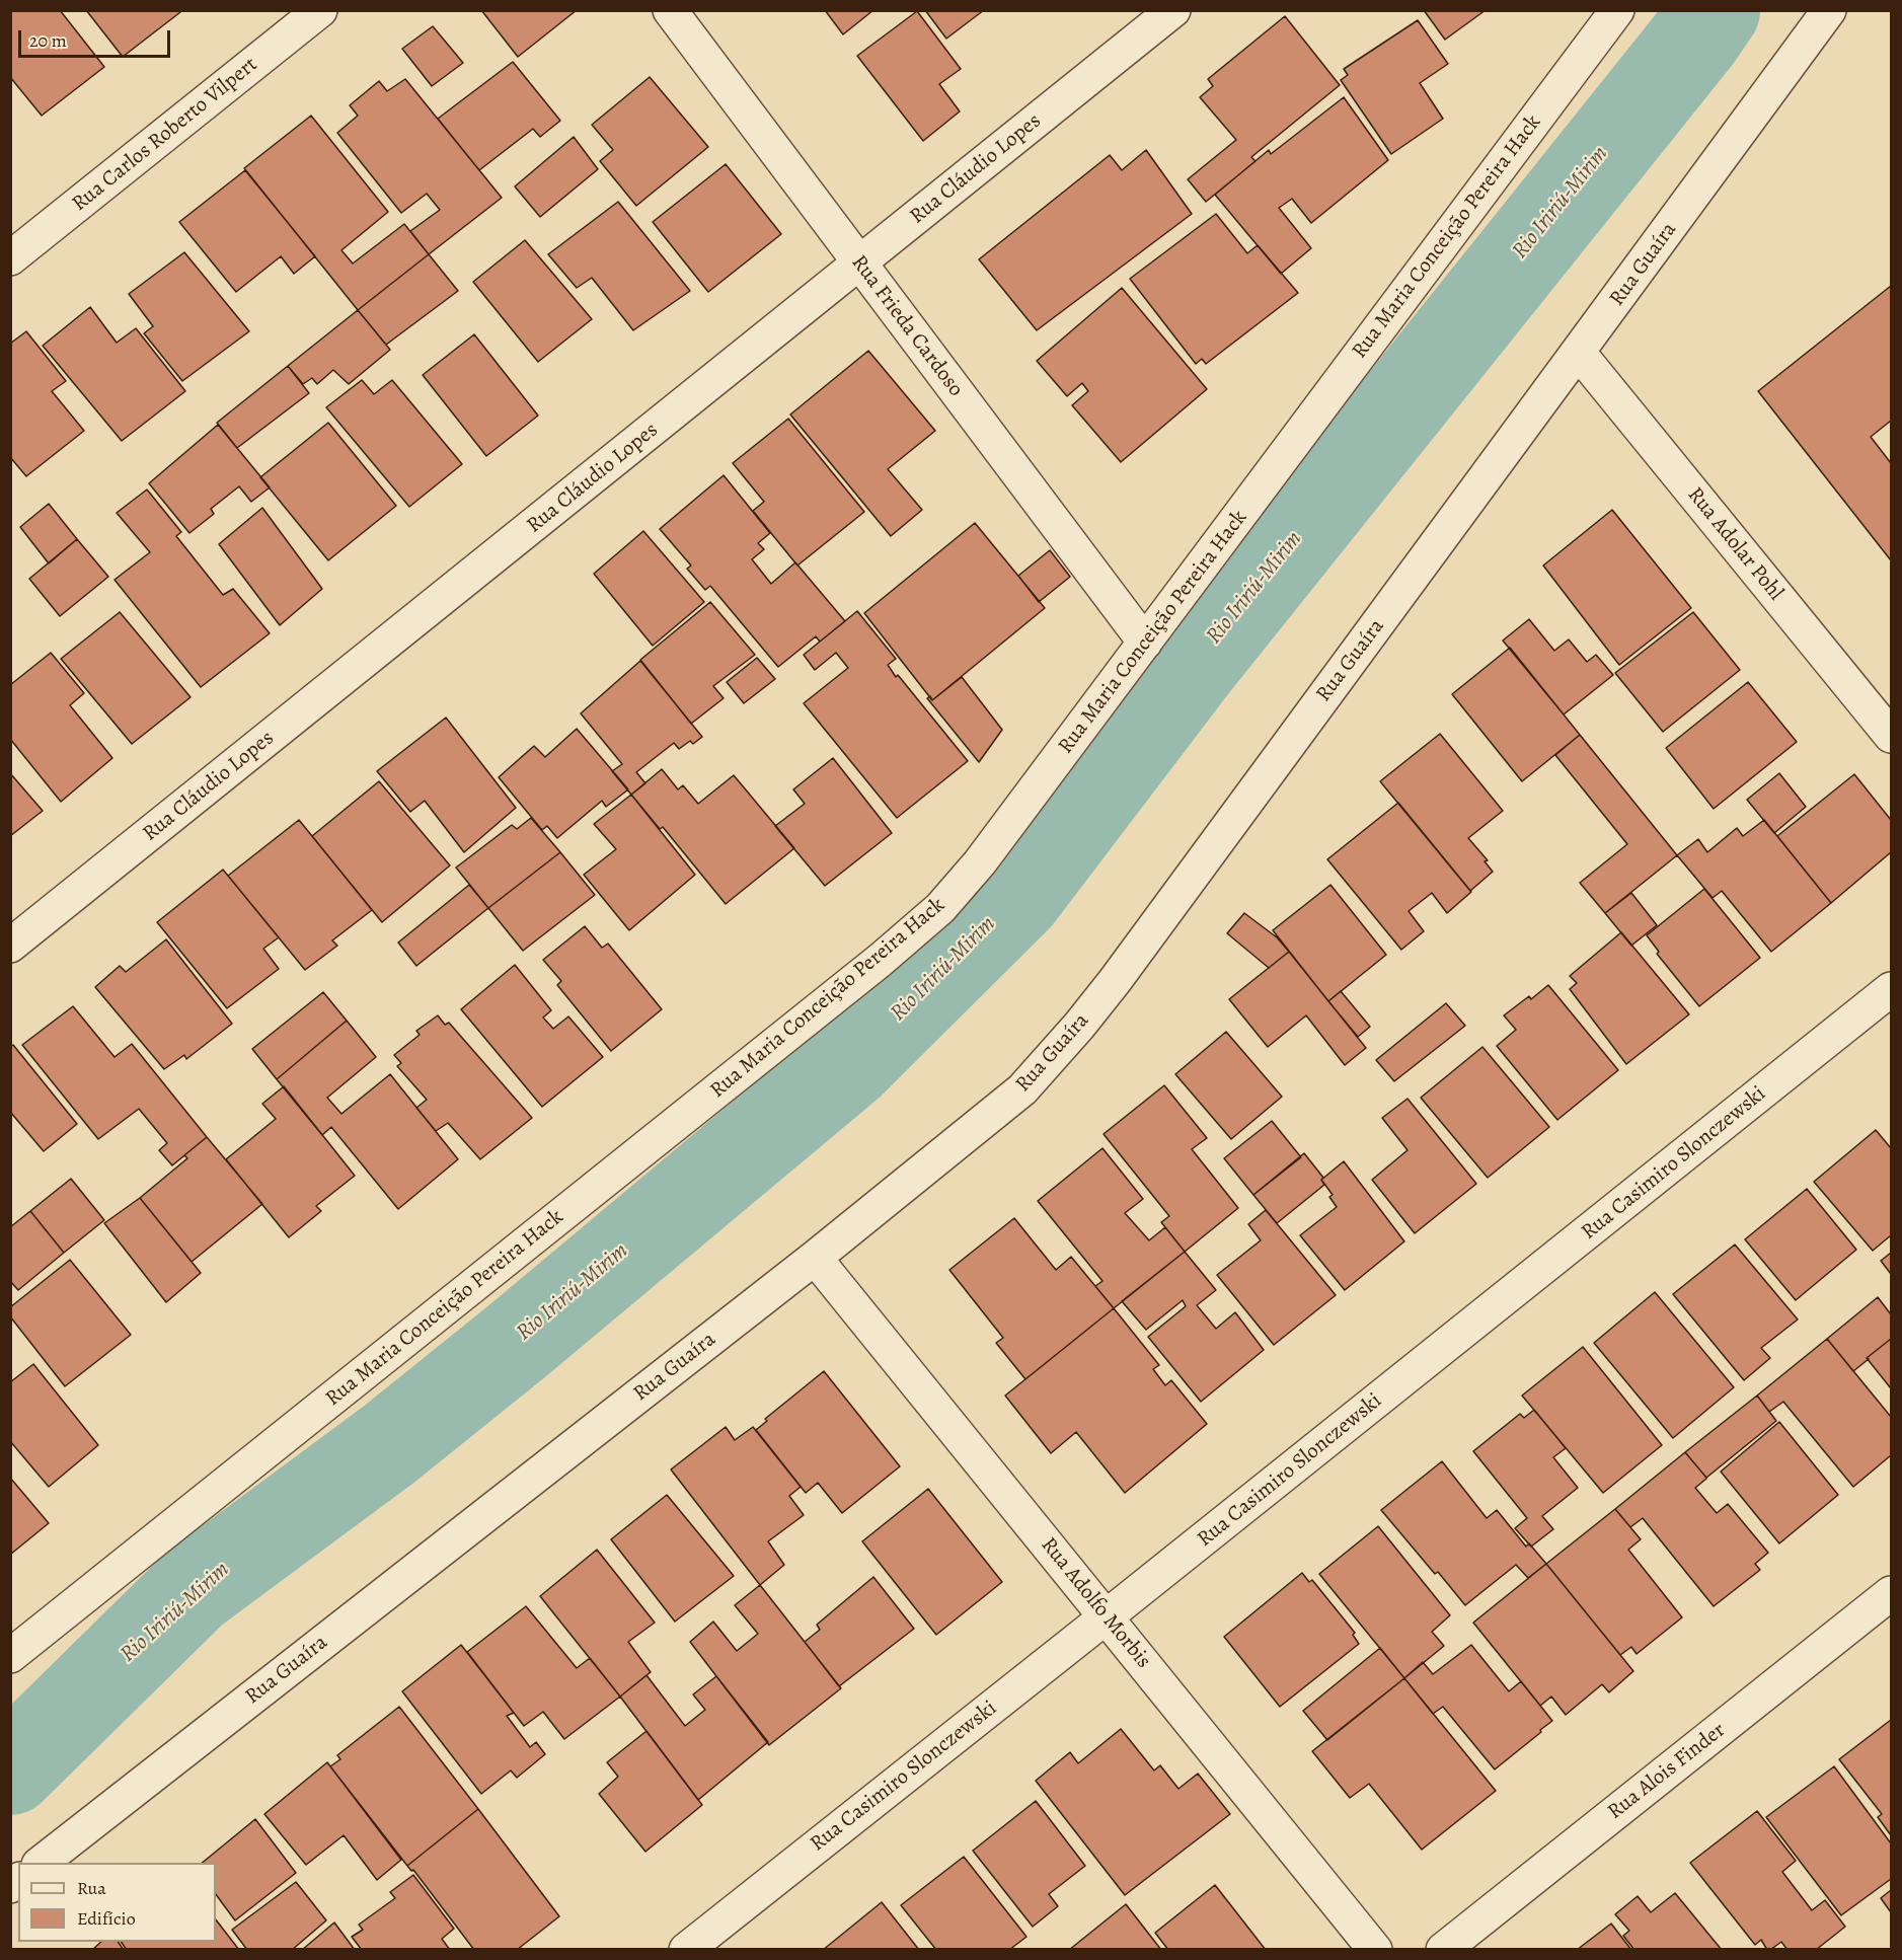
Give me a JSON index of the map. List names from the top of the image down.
{
  "streets": {
    "street": [
      "Rua Carlos Roberto Vilpert",
      "Rua Cláudio Lopes",
      "Rua Maria Conceição Pereira Hack",
      "Rua Guaíra",
      "Rua Frieda Cardoso",
      "Rua Adolar Pohl",
      "Rua Casimiro Slonczewski",
      "Rua Adolfo Morbis",
      "Rua Alois Finder"
    ]
  },
  "crossings": [
    ["Rua Cláudio Lopes", "Rua Frieda Cardoso"],
    ["Rua Maria Conceição Pereira Hack", "Rua Frieda Cardoso"],
    ["Rua Guaíra", "Rua Adolar Pohl"],
    ["Rua Guaíra", "Rua Adolfo Morbis"],
    ["Rua Casimiro Slonczewski", "Rua Adolfo Morbis"]
  ],
  "water": ["Rio Iririú-Mirim"],
  "legend": ["Rua", "Edifício"],
  "scale_bar": "20 m"
}
